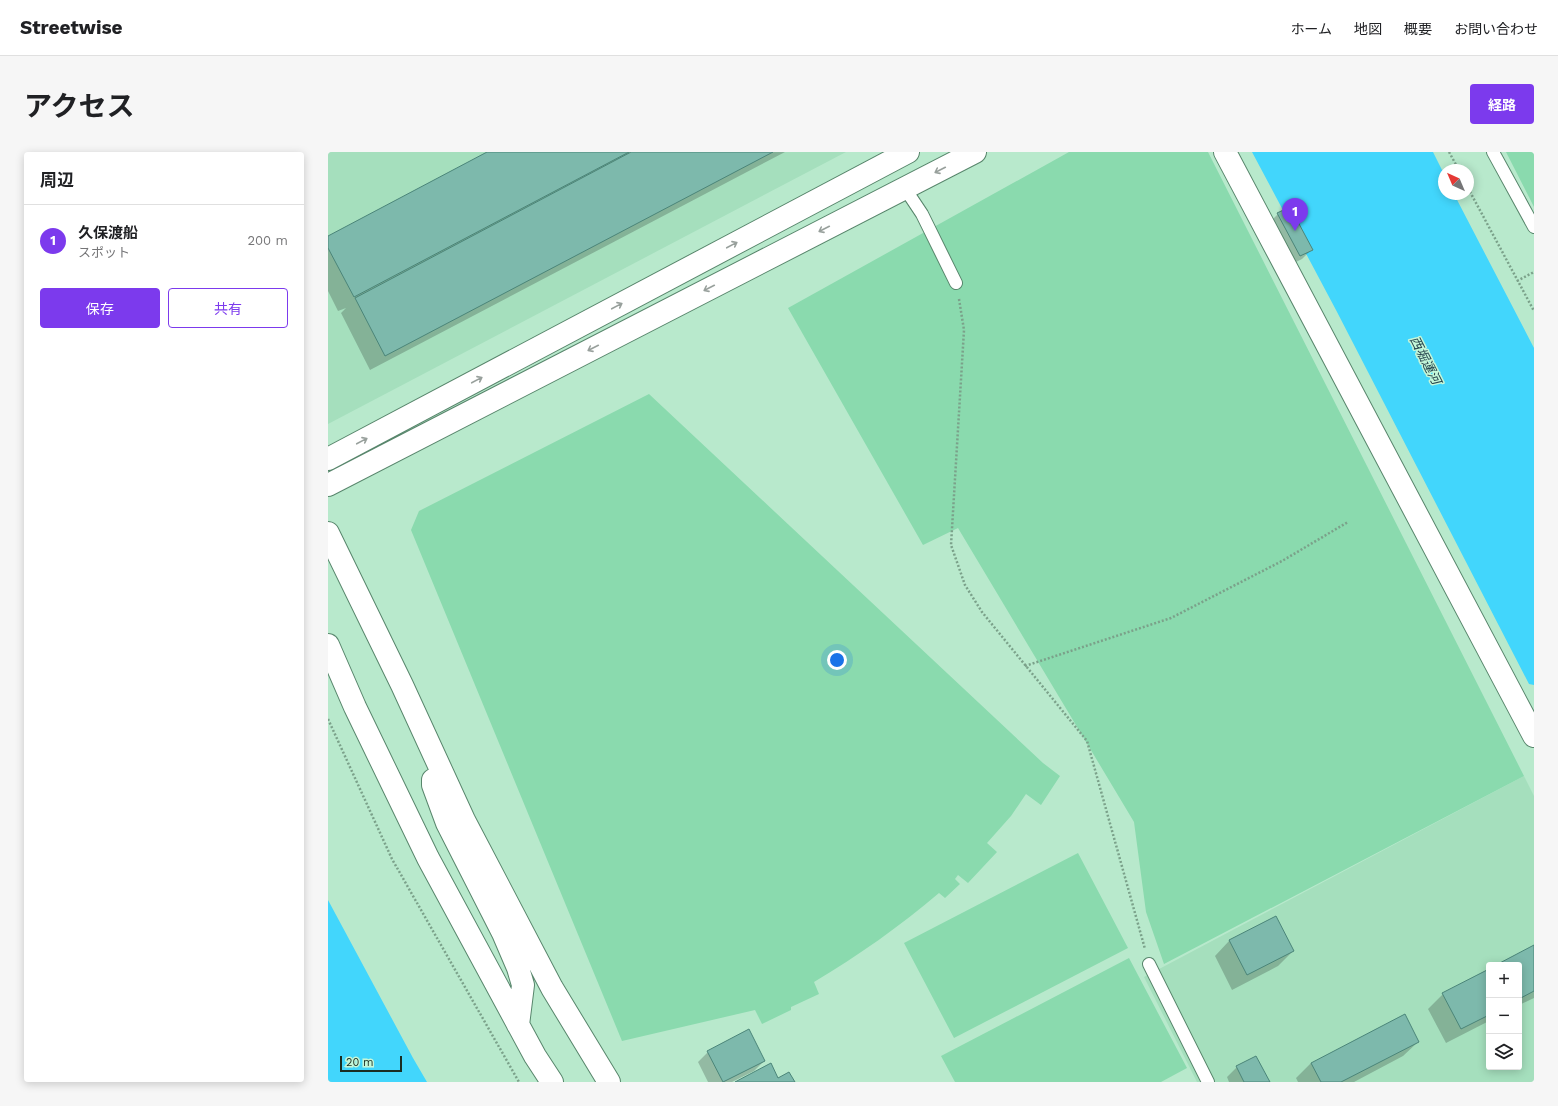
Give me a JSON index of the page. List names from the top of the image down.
{
  "water": ["西堀運河"],
  "scale_bar": "20 m",
  "north": "top left",
  "page": {
    "header": "Streetwise",
    "nav": [
      "ホーム",
      "地図",
      "概要",
      "お問い合わせ"
    ],
    "title": "アクセス",
    "buttons": [
      "経路",
      ["保存", "共有"]
    ],
    "heading": "周辺",
    "pins": "1",
    "list": [
      {
        "mark": "1",
        "name": "久保渡船",
        "note": "スポット",
        "value": "200 m"
      }
    ],
    "map_buttons": ["+", "−"],
    "scale": "20 m"
  }
}
